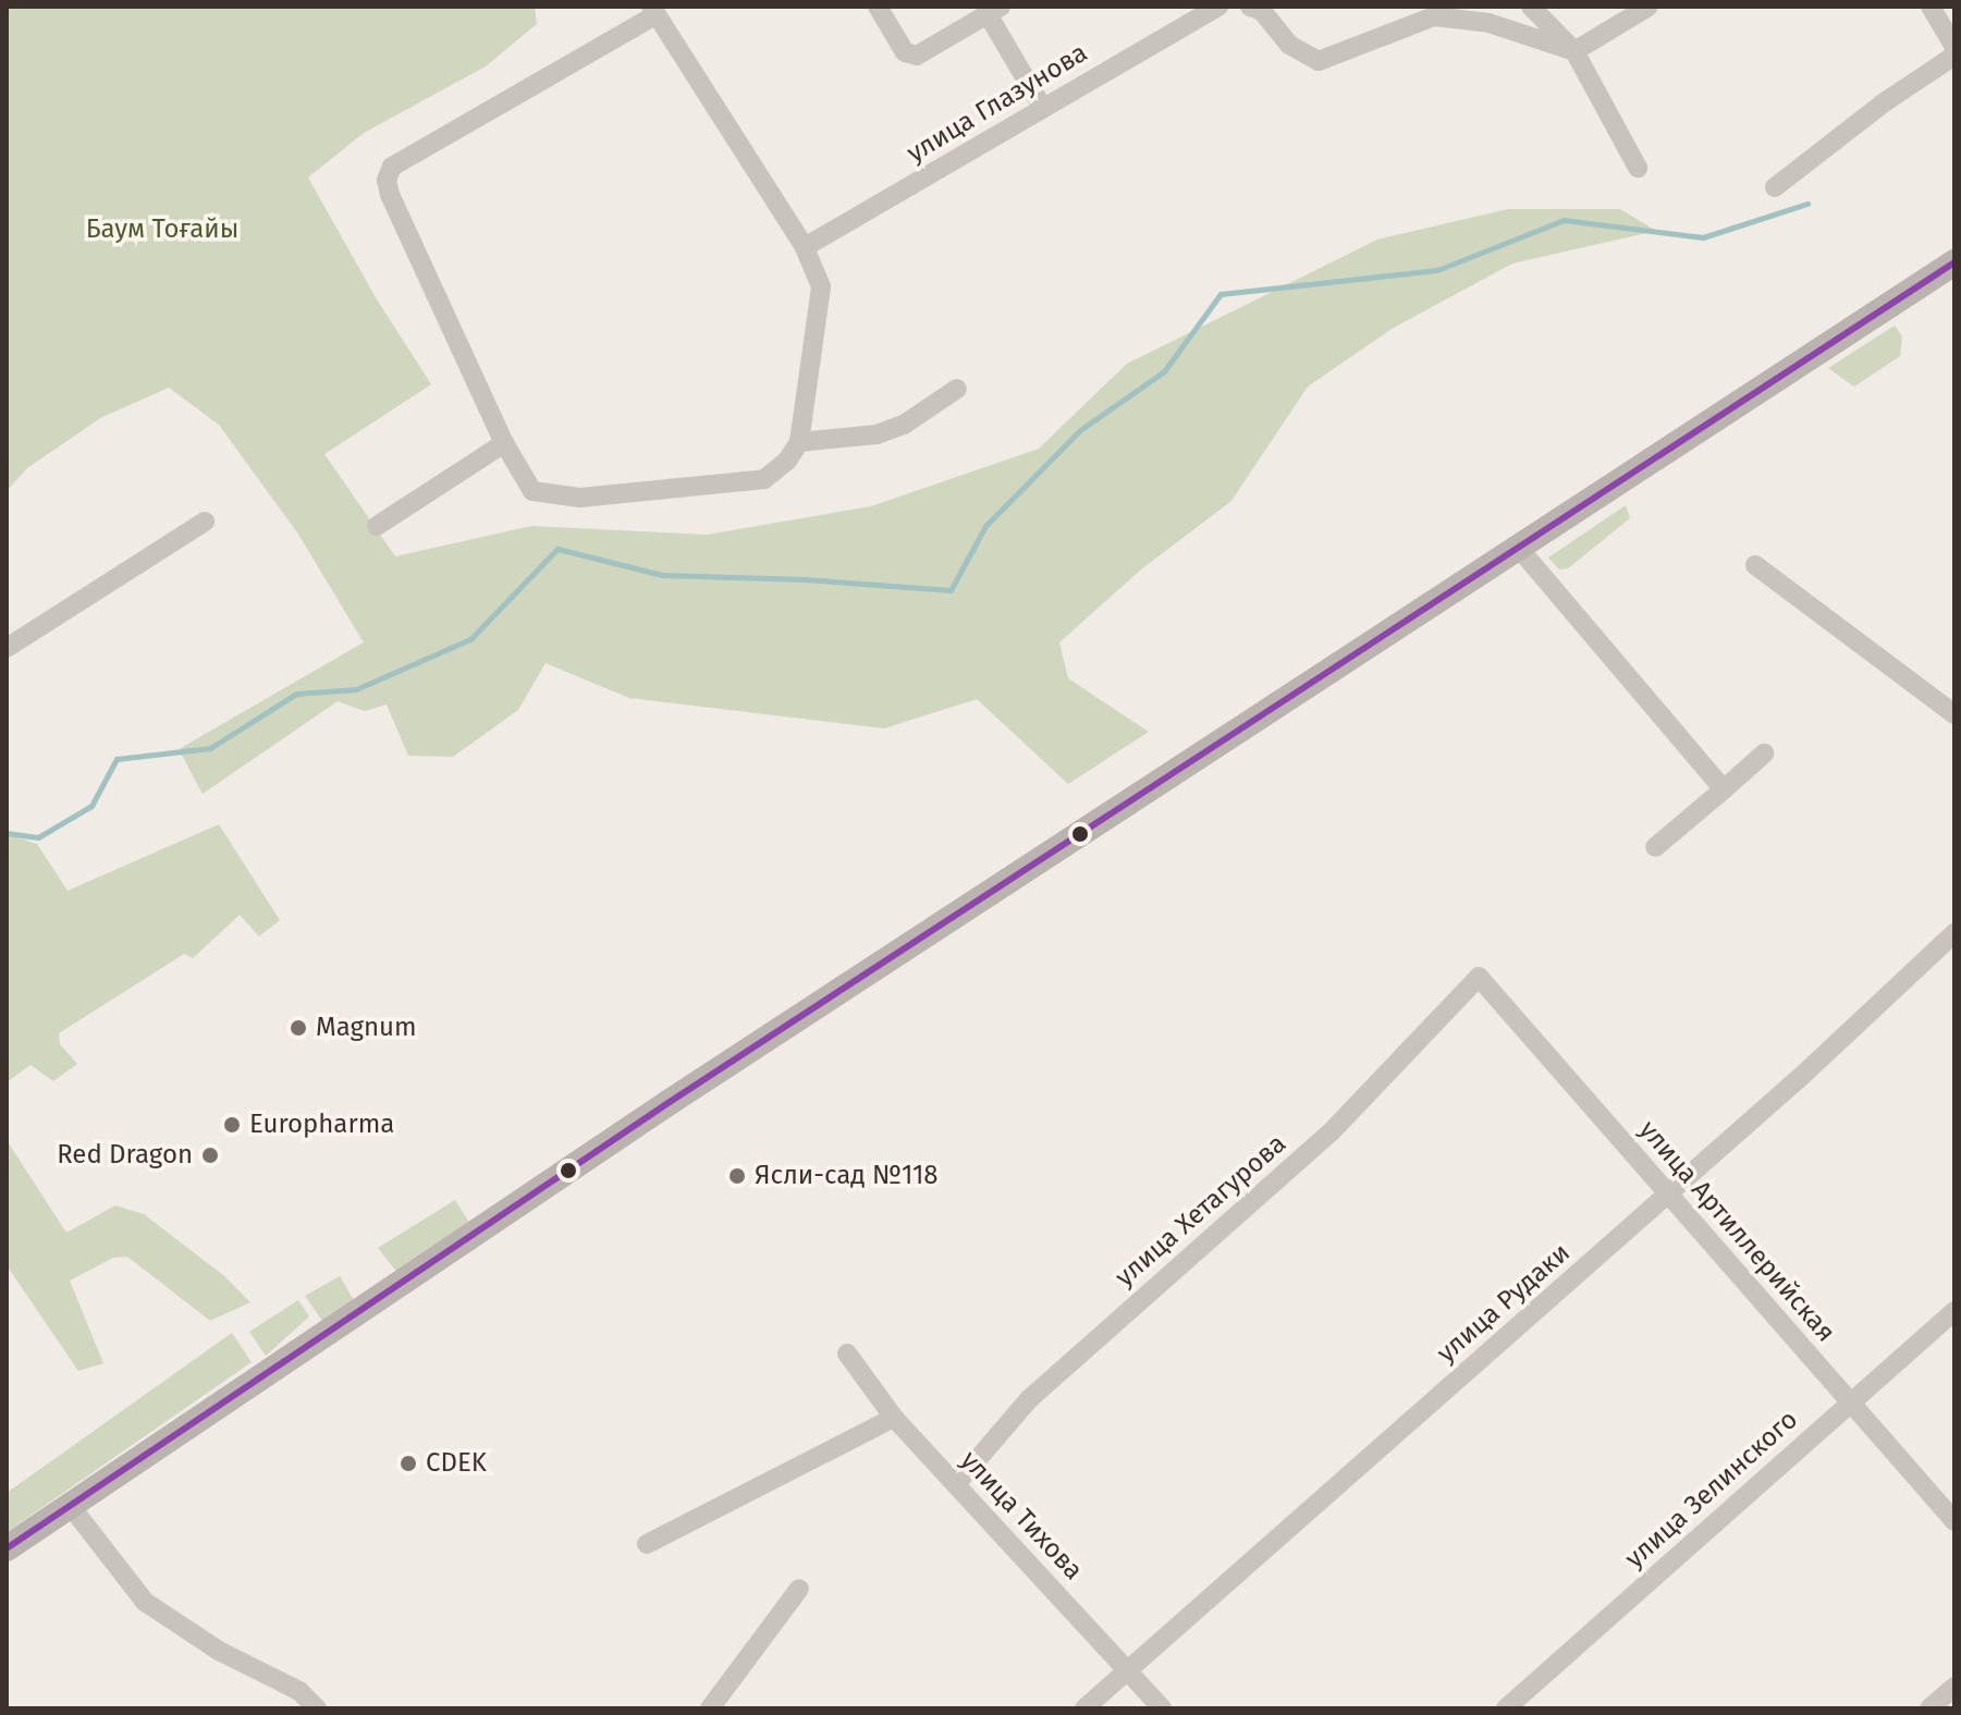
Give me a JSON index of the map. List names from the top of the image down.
{
  "streets": {
    "street": [
      "улица Глазунова",
      "улица Хетагурова",
      "улица Артиллерийская",
      "улица Рудаки",
      "улица Зелинского",
      "улица Тихова"
    ]
  },
  "crossings": [
    ["улица Хетагурова", "улица Артиллерийская"],
    ["улица Хетагурова", "улица Тихова"],
    ["улица Артиллерийская", "улица Рудаки"],
    ["улица Артиллерийская", "улица Зелинского"],
    ["улица Рудаки", "улица Тихова"]
  ],
  "parks": ["Баум Тоғайы"],
  "places": [
    "Magnum",
    "Europharma",
    "Red Dragon",
    "Ясли-сад №118",
    "CDEK"
  ]
}
